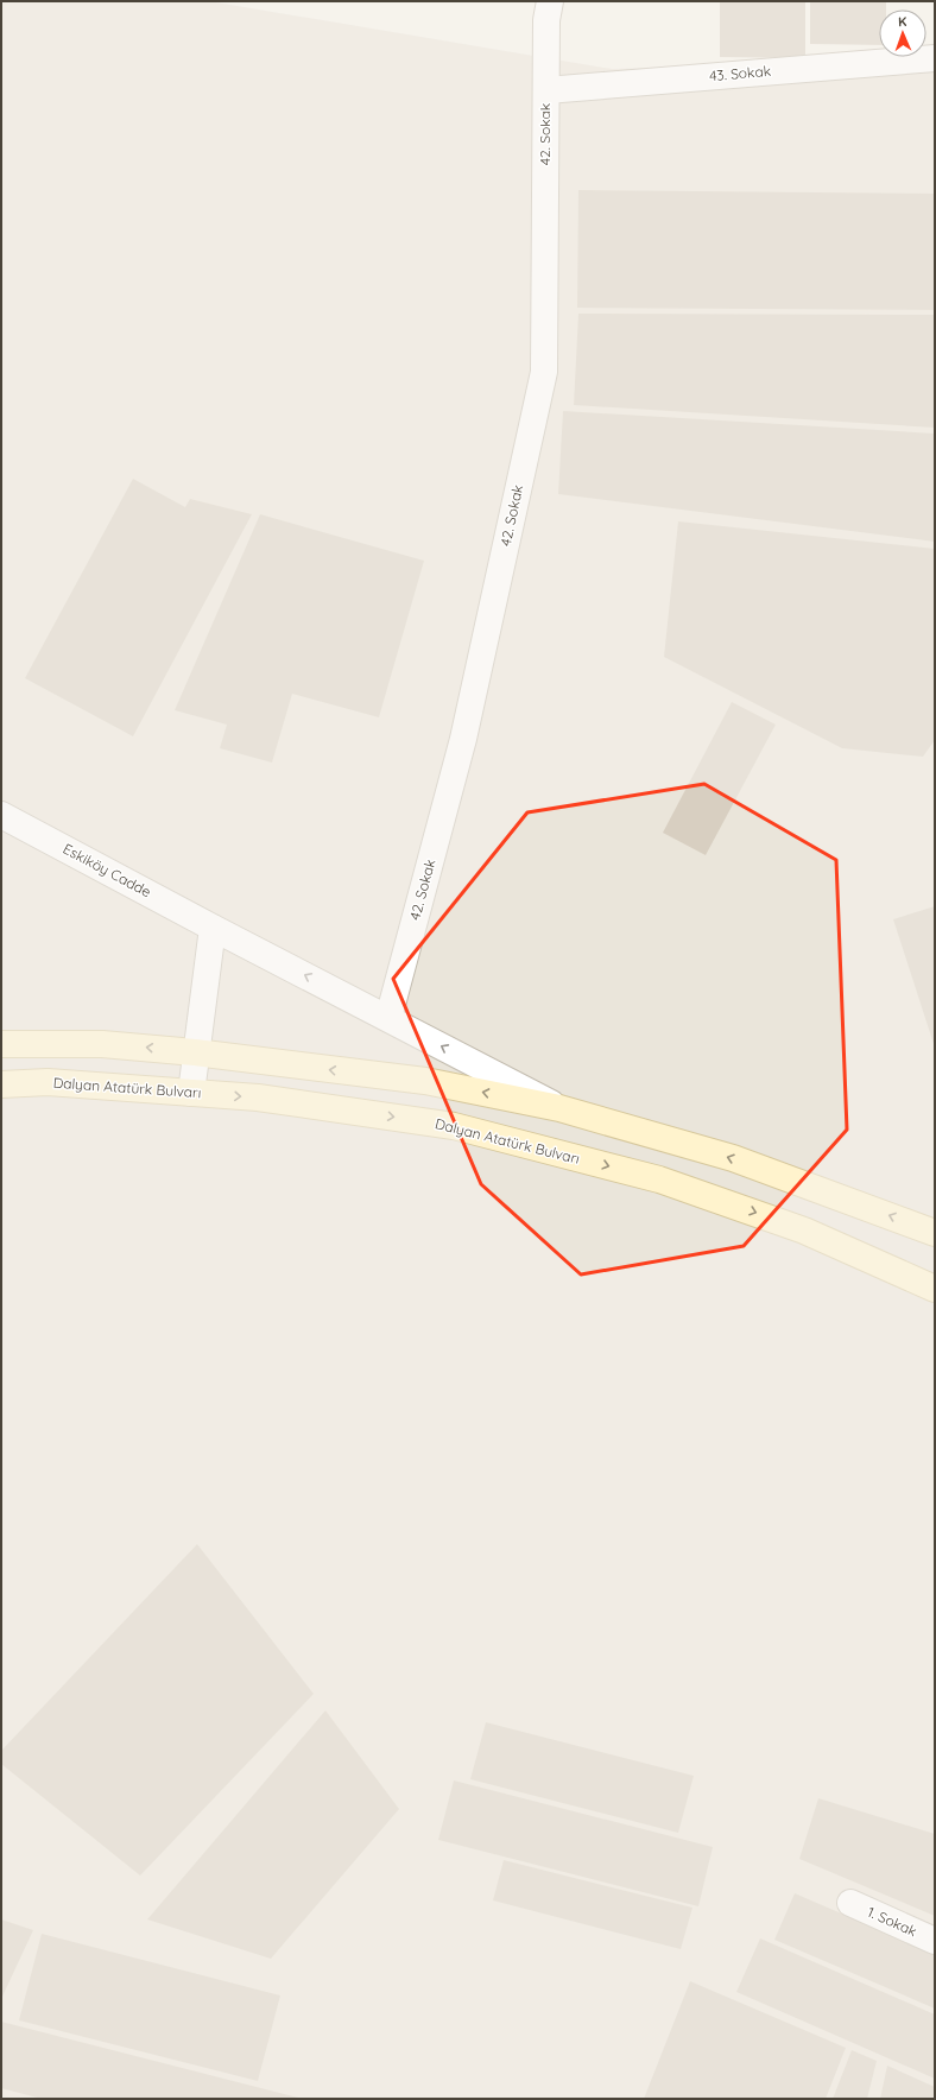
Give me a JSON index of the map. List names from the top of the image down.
{
  "streets": {
    "main road": ["Dalyan Atatürk Bulvarı"],
    "street": [
      "43. Sokak",
      "42. Sokak",
      "Eskiköy Cadde",
      "1. Sokak"
    ]
  },
  "crossings": [
    ["43. Sokak", "42. Sokak"],
    ["42. Sokak", "Eskiköy Cadde"]
  ],
  "one_way": ["Eskiköy Cadde"],
  "north": "top"
}
